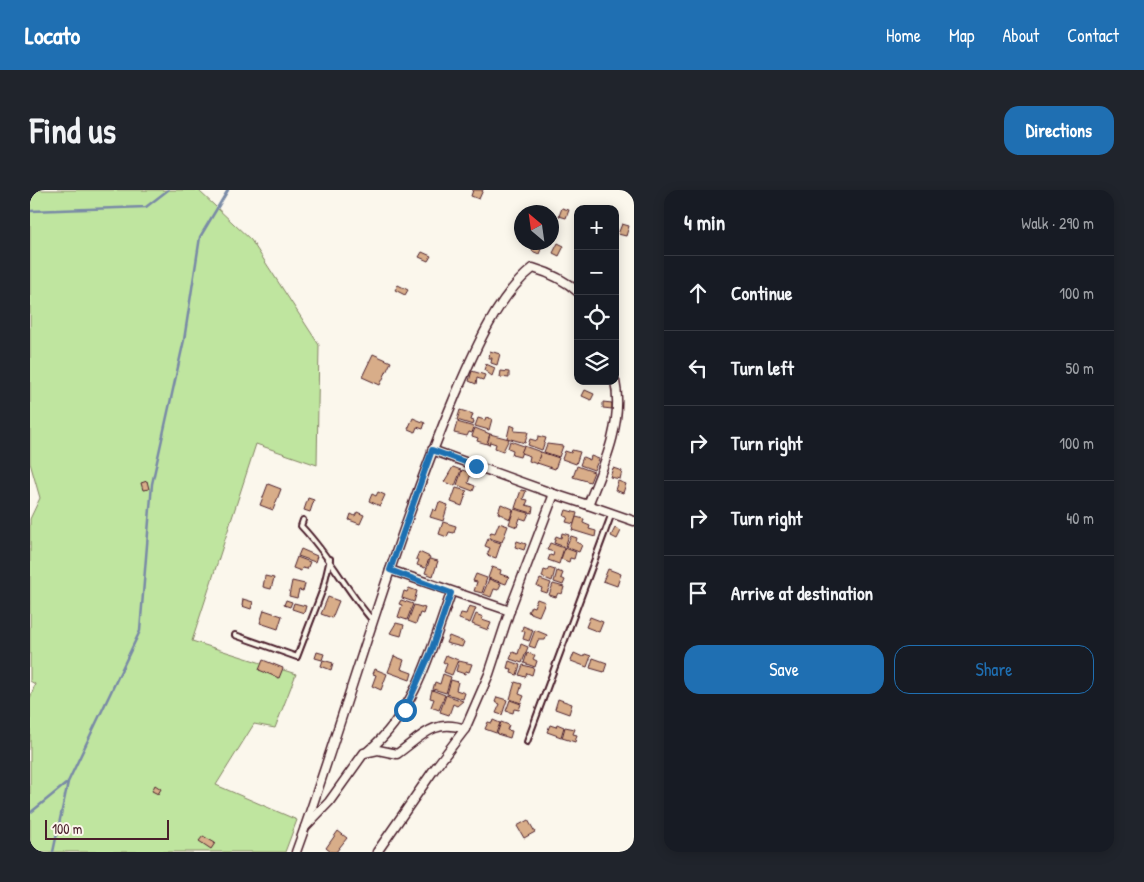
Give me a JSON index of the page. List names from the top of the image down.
{
  "scale_bar": "100 m",
  "north": "top left",
  "page": {
    "header": "Locato",
    "nav": [
      "Home",
      "Map",
      "About",
      "Contact"
    ],
    "buttons": [
      "Directions",
      ["Save", "Share"]
    ],
    "title": "Find us",
    "heading": ["4 min", "Walk · 290 m"],
    "map_buttons": ["+", "−"],
    "list": [
      ["Continue", "100 m"],
      ["Turn left", "50 m"],
      ["Turn right", "100 m"],
      ["Turn right", "40 m"],
      "Arrive at destination"
    ],
    "scale": "100 m"
  }
}
